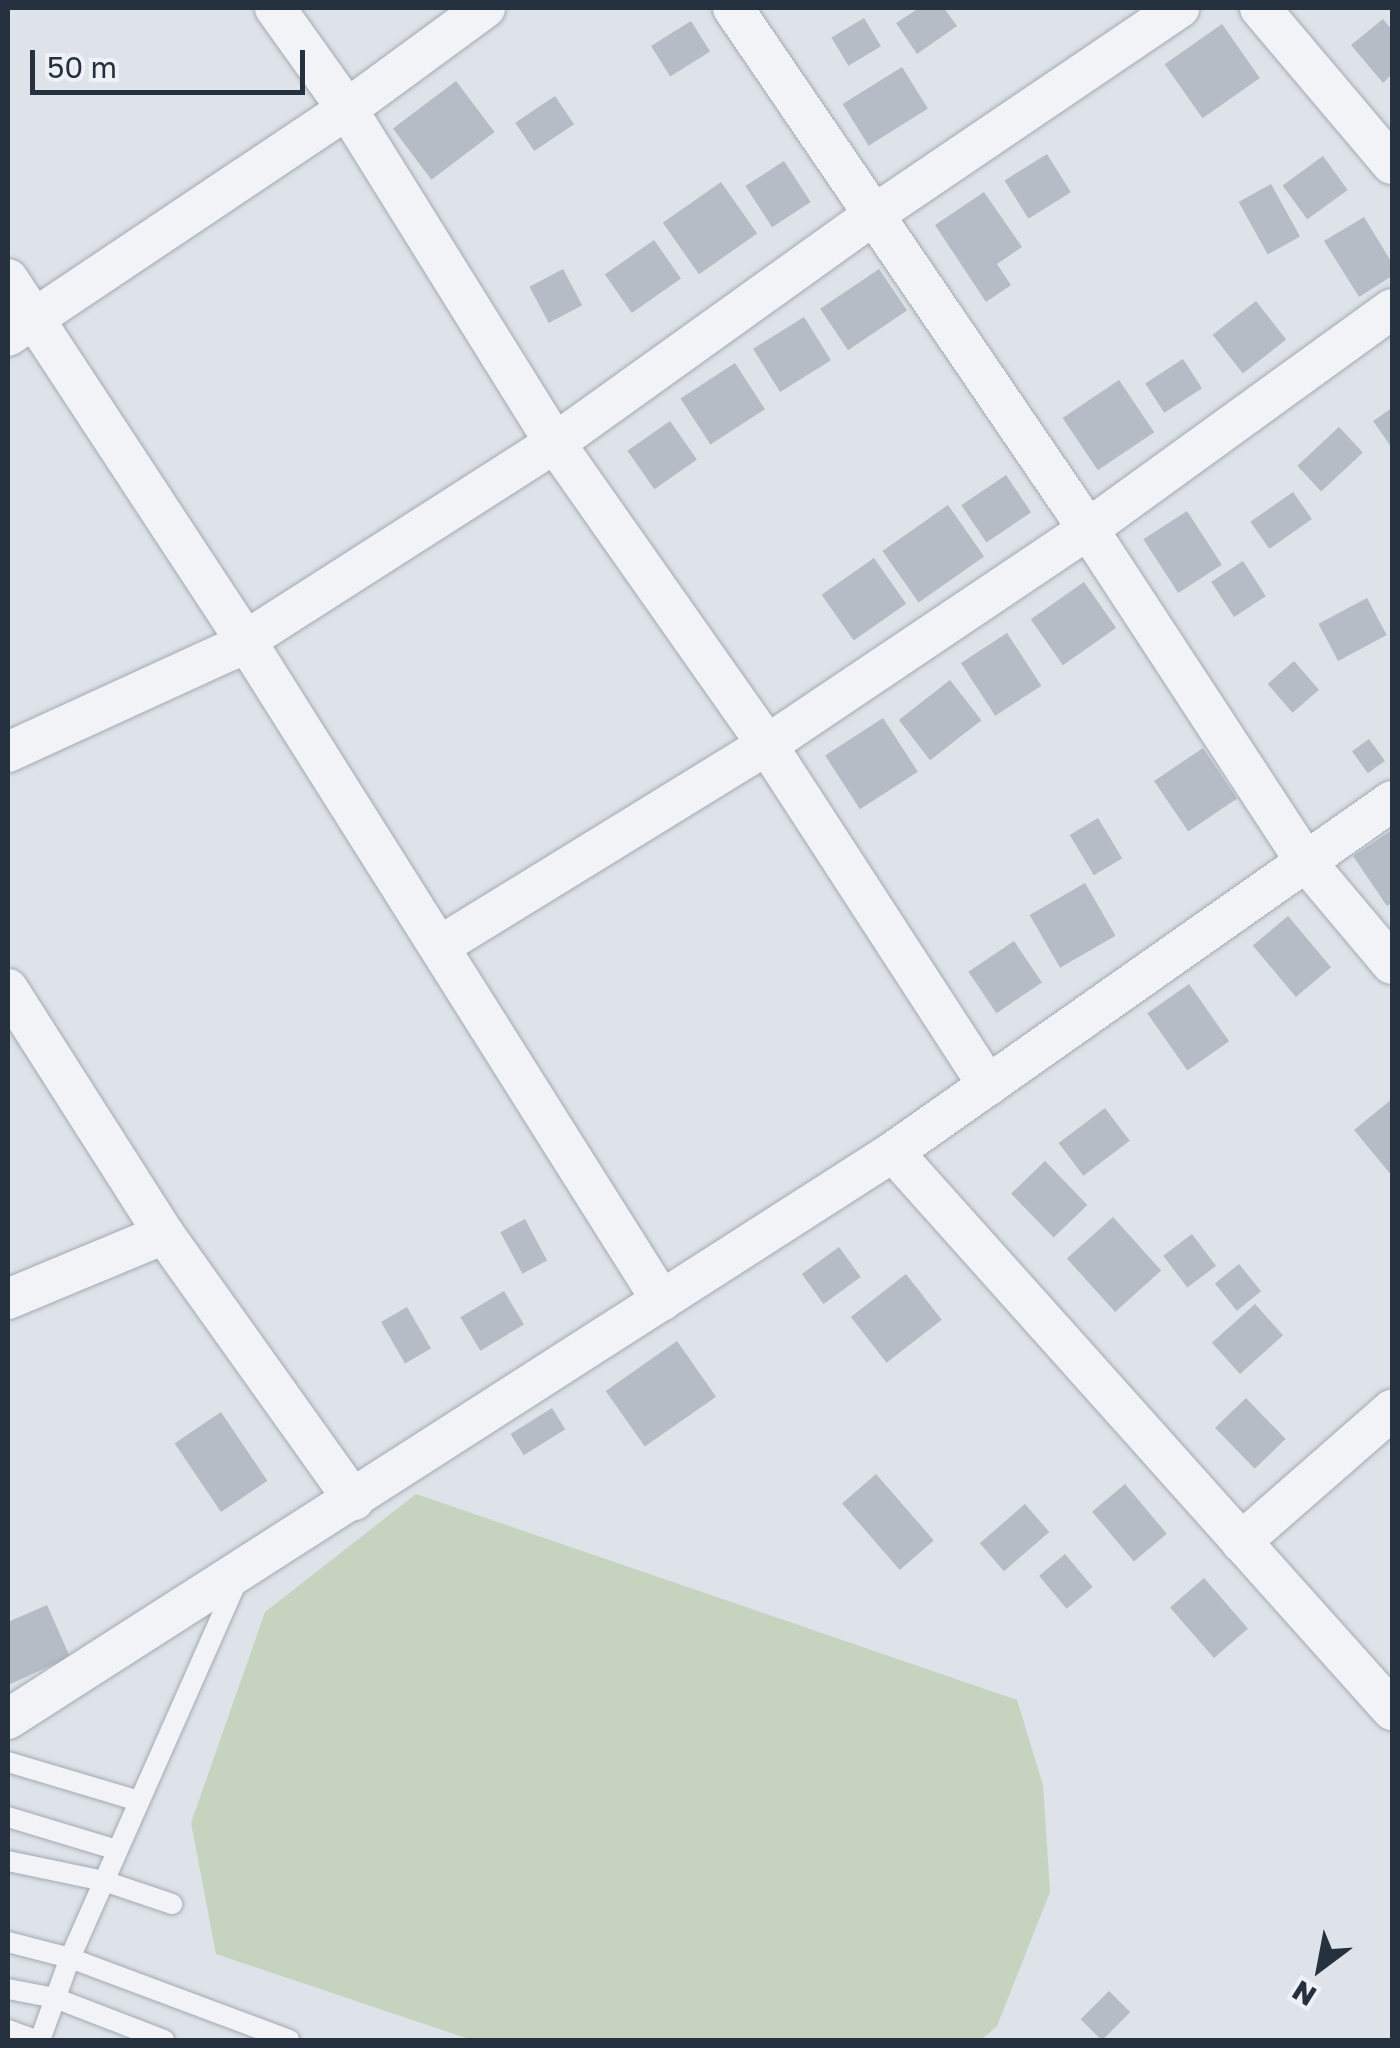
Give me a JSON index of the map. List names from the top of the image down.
{
  "scale_bar": "50 m",
  "north": "bottom left"
}
